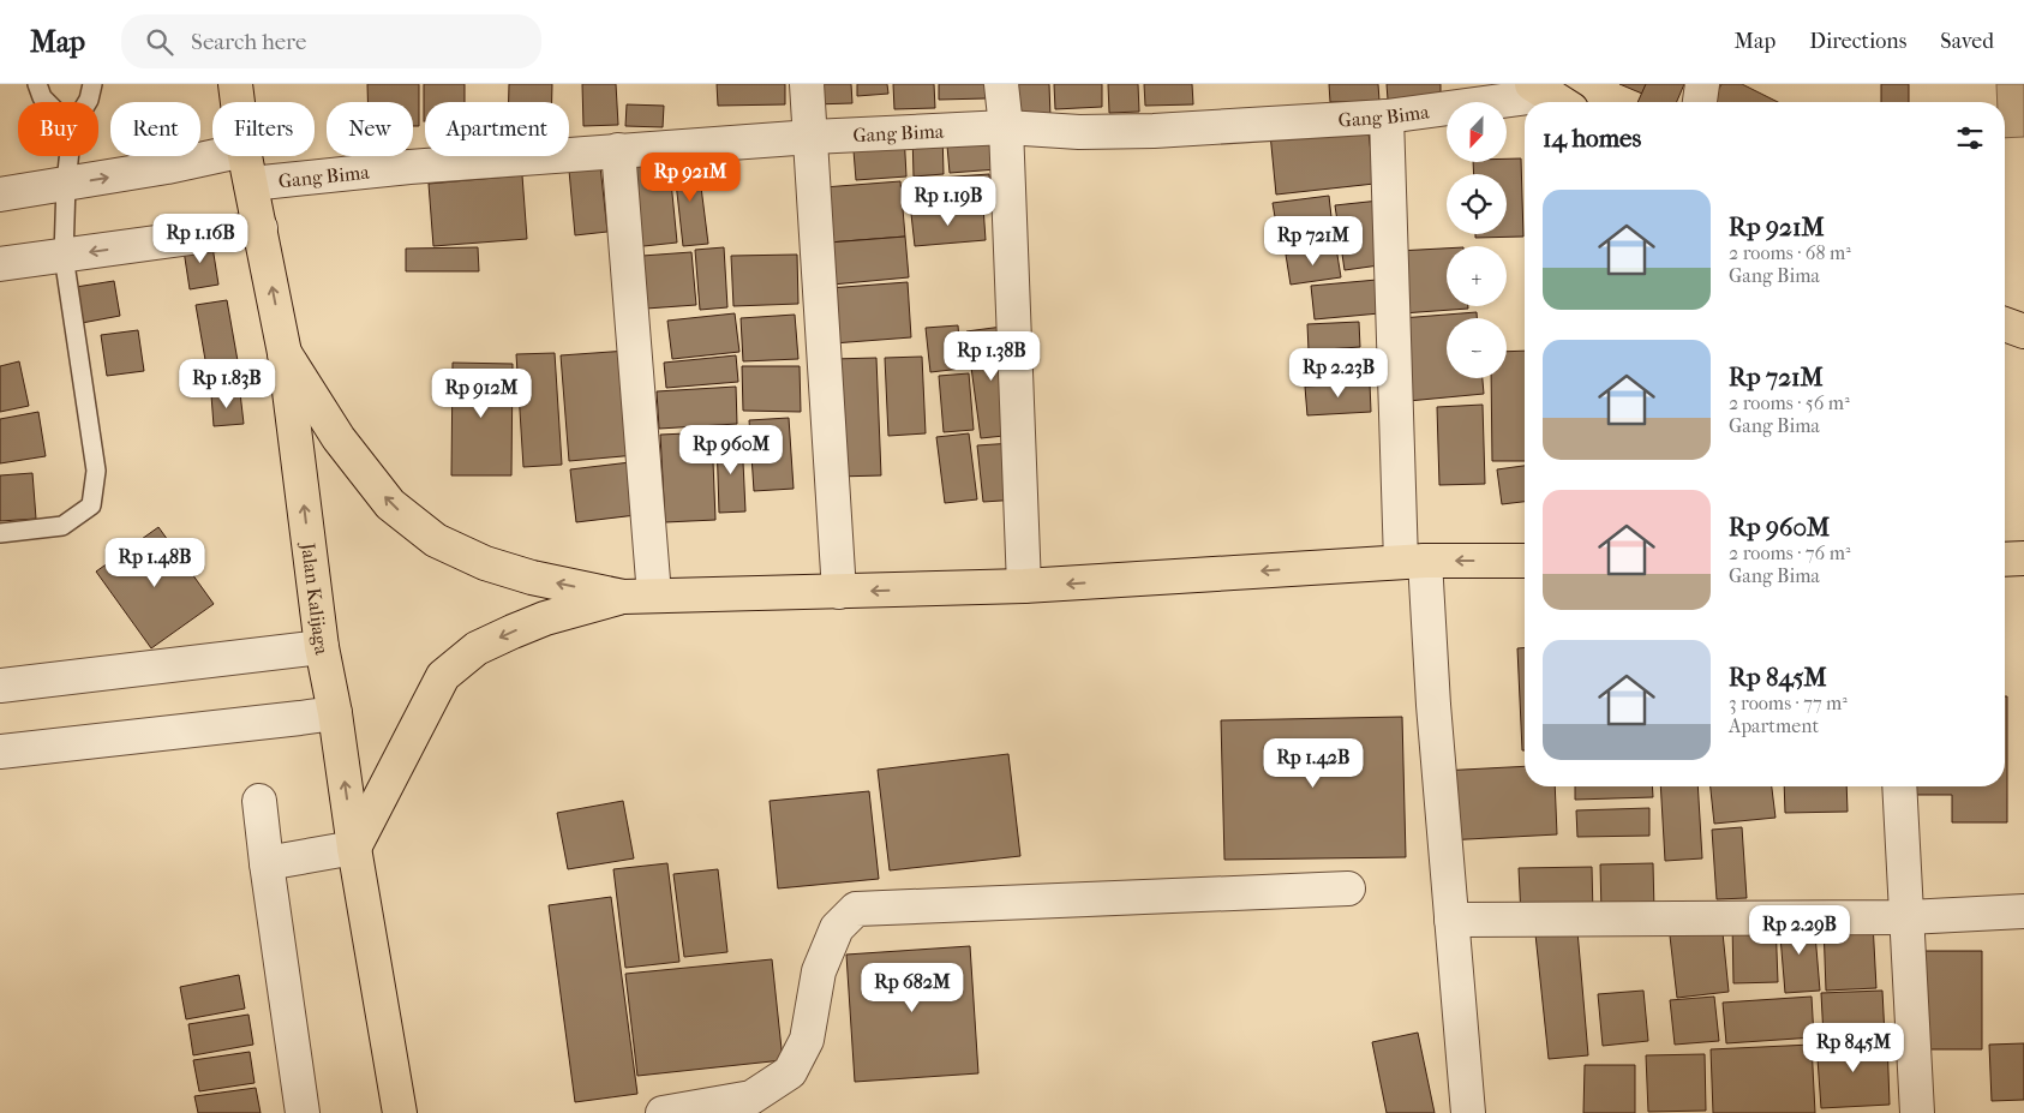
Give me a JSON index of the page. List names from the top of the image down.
{
  "streets": {
    "highway": ["Jalan Kalijaga"],
    "street": ["Gang Bima"]
  },
  "crossings": [
    ["Gang Bima", "Jalan Kalijaga"]
  ],
  "one_way": ["Jalan Kalijaga"],
  "north": "bottom",
  "page": {
    "header": "Map",
    "search": "Search here",
    "nav": ["Map", "Directions", "Saved"],
    "map_buttons": ["+", "−"],
    "chip": [
      "Buy",
      "Rent",
      "Filters",
      "New",
      "Apartment"
    ],
    "heading": "14 homes",
    "price": [
      "Rp 921M",
      "Rp 1.19B",
      "Rp 1.16B",
      "Rp 721M",
      "Rp 1.38B",
      "Rp 2.23B",
      "Rp 1.83B",
      "Rp 912M",
      "Rp 960M",
      "Rp 1.48B",
      "Rp 1.42B",
      "Rp 2.29B",
      "Rp 682M",
      "Rp 845M"
    ],
    "list": [
      {
        "name": "Rp 921M",
        "note": "2 rooms · 68 m² · Gang Bima"
      },
      {
        "name": "Rp 721M",
        "note": "2 rooms · 56 m² · Gang Bima"
      },
      {
        "name": "Rp 960M",
        "note": "2 rooms · 76 m² · Gang Bima"
      },
      {
        "name": "Rp 845M",
        "note": "3 rooms · 77 m² · Apartment"
      }
    ]
  }
}
